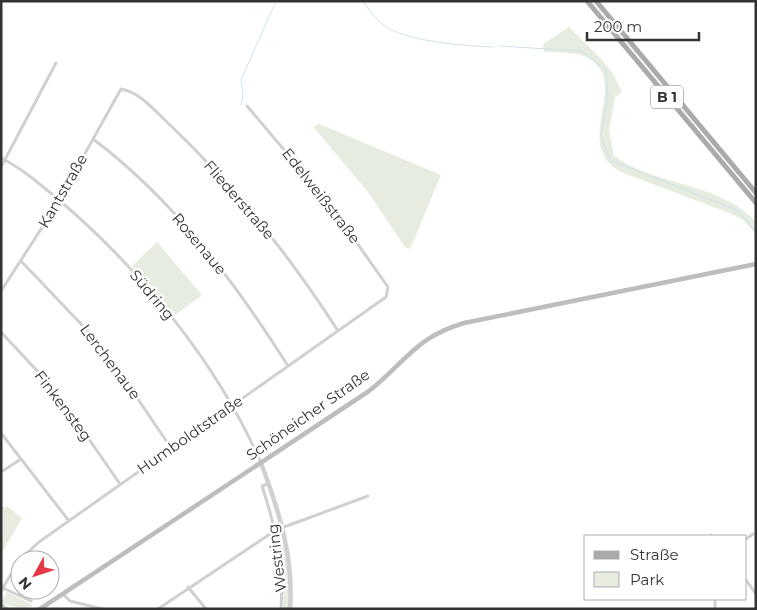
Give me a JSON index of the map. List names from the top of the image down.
{
  "streets": {
    "main road": ["B 1", "Schöneicher Straße"],
    "street": [
      "Kantstraße",
      "Edelweißstraße",
      "Fliederstraße",
      "Rosenaue",
      "Südring",
      "Lerchenaue",
      "Finkensteg",
      "Humboldtstraße",
      "Westring"
    ]
  },
  "crossings": [
    ["Kantstraße", "Fliederstraße"],
    ["Kantstraße", "Rosenaue"],
    ["Kantstraße", "Südring"],
    ["Kantstraße", "Lerchenaue"],
    ["Edelweißstraße", "Humboldtstraße"],
    ["Fliederstraße", "Humboldtstraße"],
    ["Rosenaue", "Humboldtstraße"],
    ["Südring", "Schöneicher Straße"],
    ["Südring", "Humboldtstraße"],
    ["Südring", "Westring"],
    ["Lerchenaue", "Humboldtstraße"],
    ["Finkensteg", "Humboldtstraße"],
    ["Schöneicher Straße", "Westring"]
  ],
  "legend": ["Straße", "Park"],
  "scale_bar": "200 m",
  "north": "bottom left"
}
